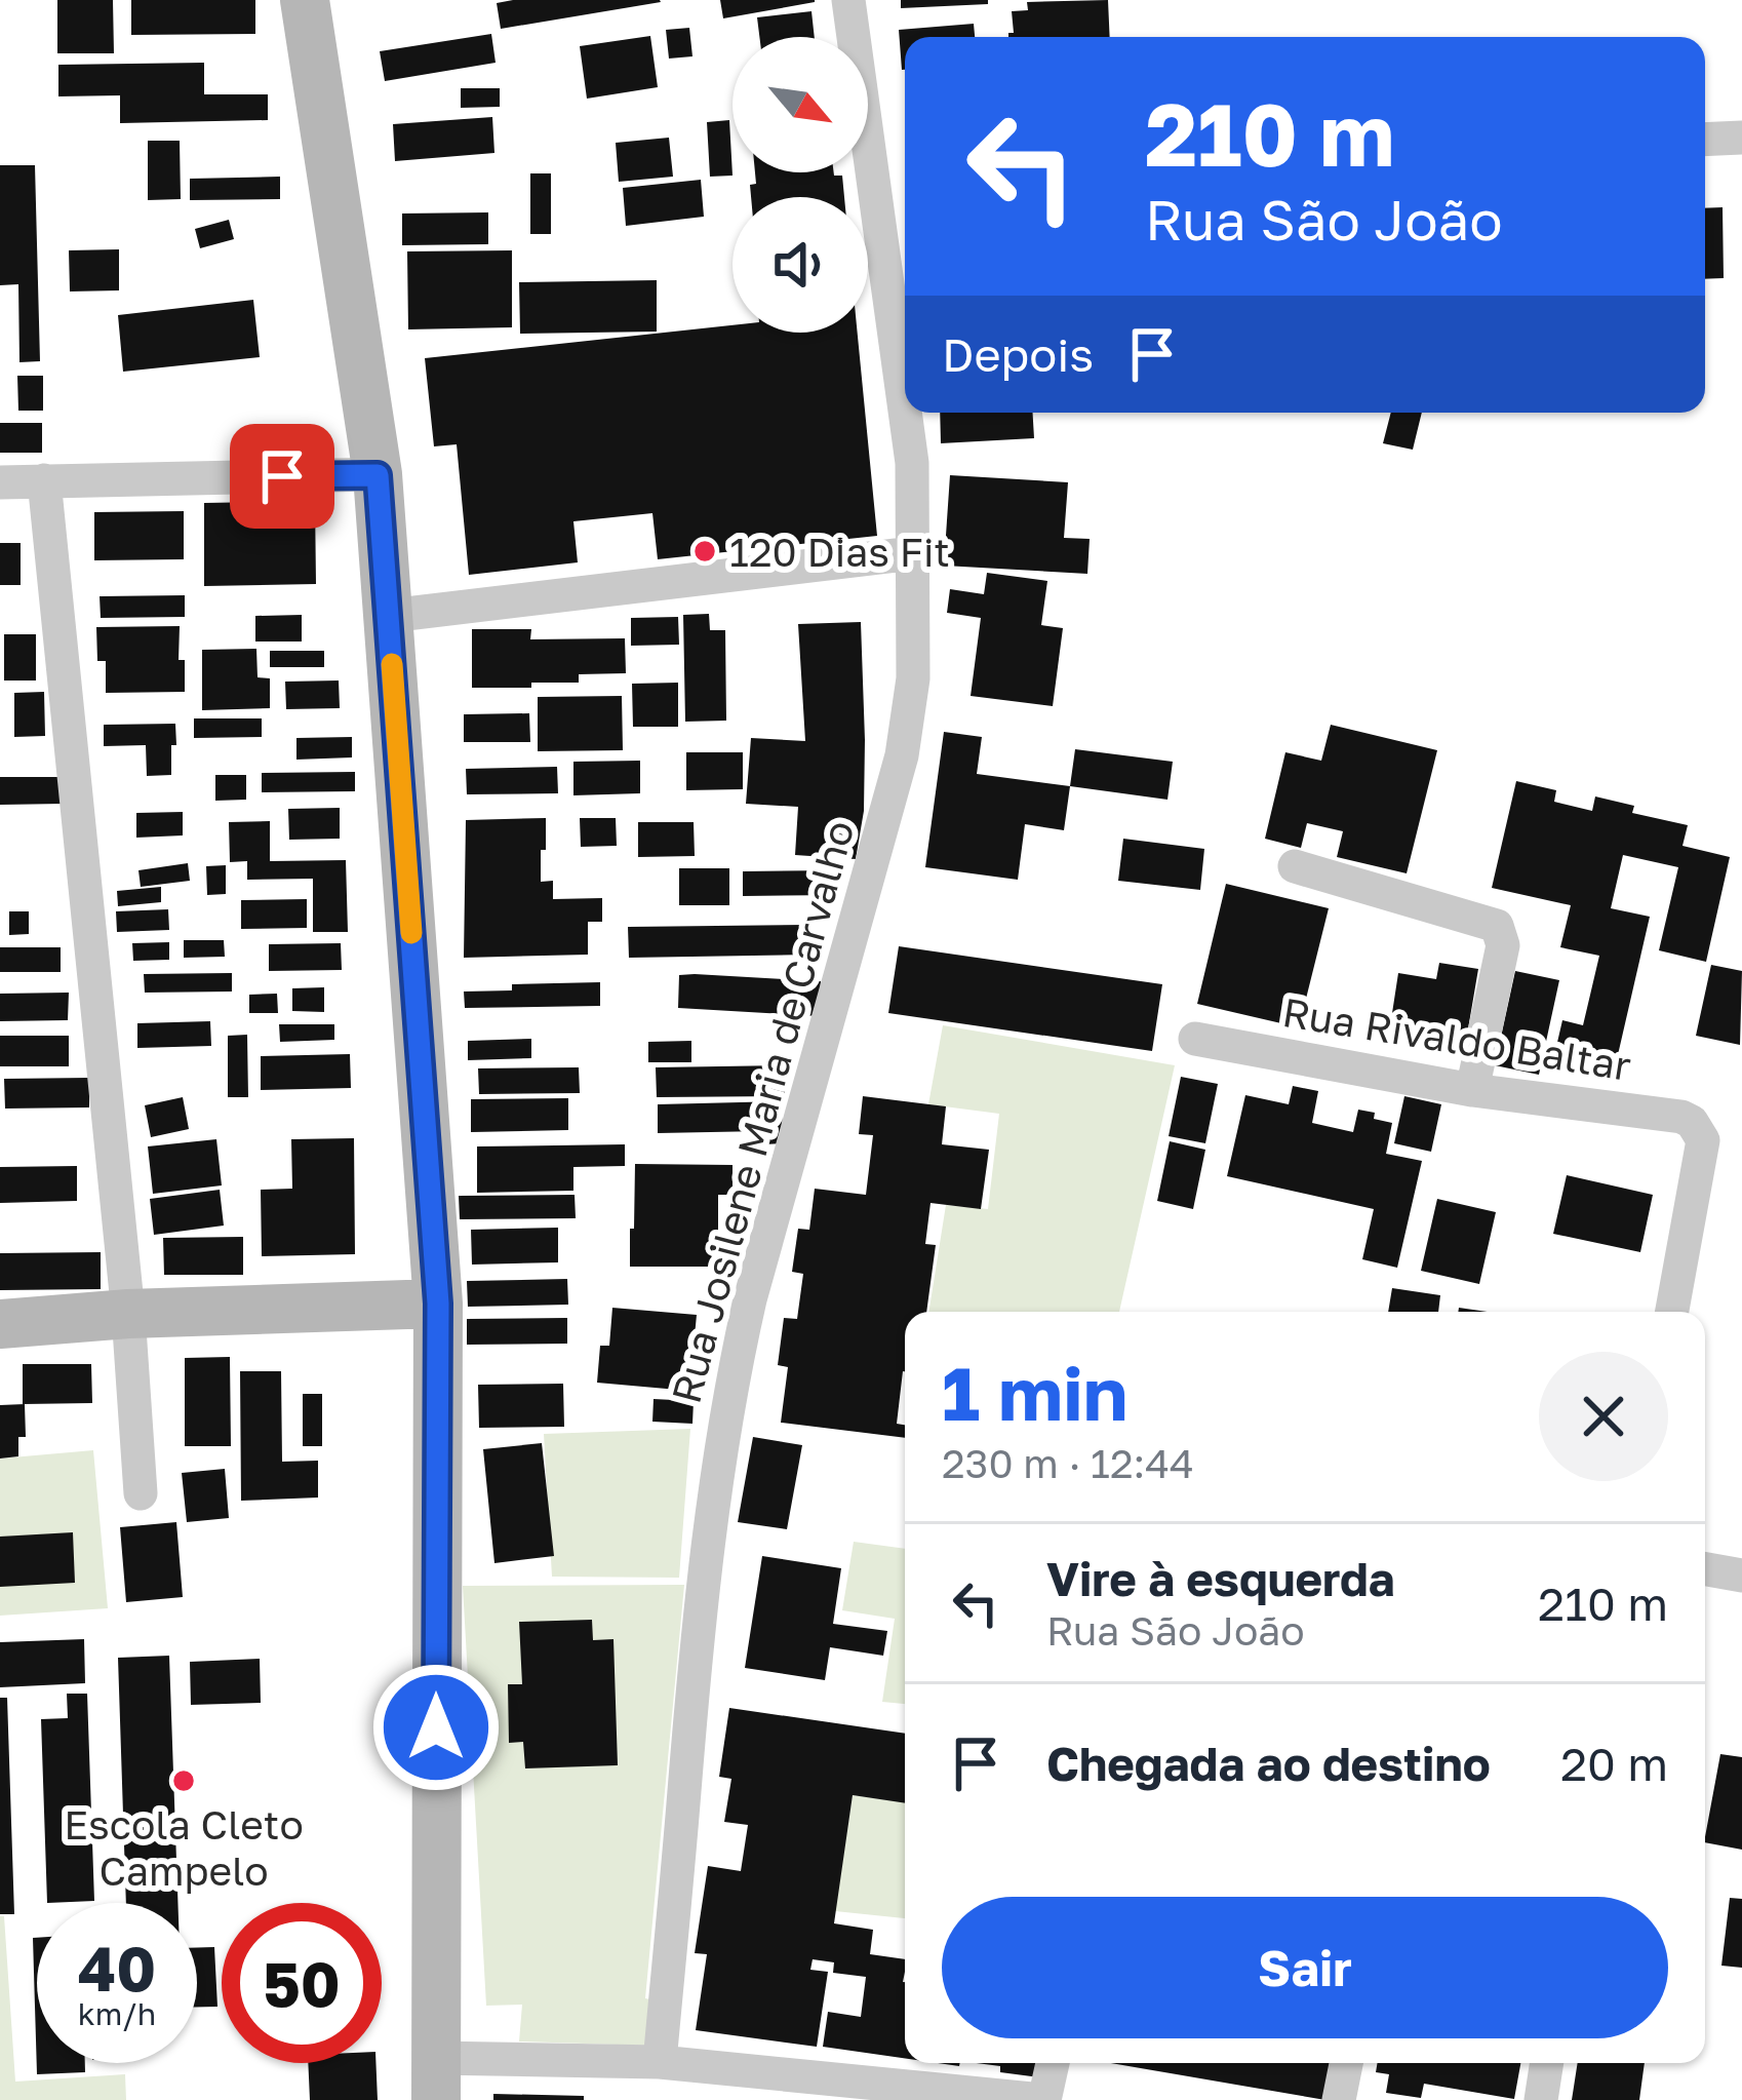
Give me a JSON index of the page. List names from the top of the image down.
{
  "streets": {
    "street": ["Rua Rivaldo Baltar", "Rua Josilene Maria de Carvalho"]
  },
  "places": ["120 Dias Fit", "Escola Cleto Campelo"],
  "north": "bottom right",
  "page": {
    "turn": ["210 m", "Rua São João"],
    "then": "Depois",
    "heading": ["1 min", "230 m · 12:44"],
    "list": [
      {
        "name": "Vire à esquerda",
        "note": "Rua São João",
        "value": "210 m"
      },
      {
        "name": "Chegada ao destino",
        "value": "20 m"
      }
    ],
    "buttons": "Sair",
    "speed": "40 km/h",
    "limit": "50"
  }
}
